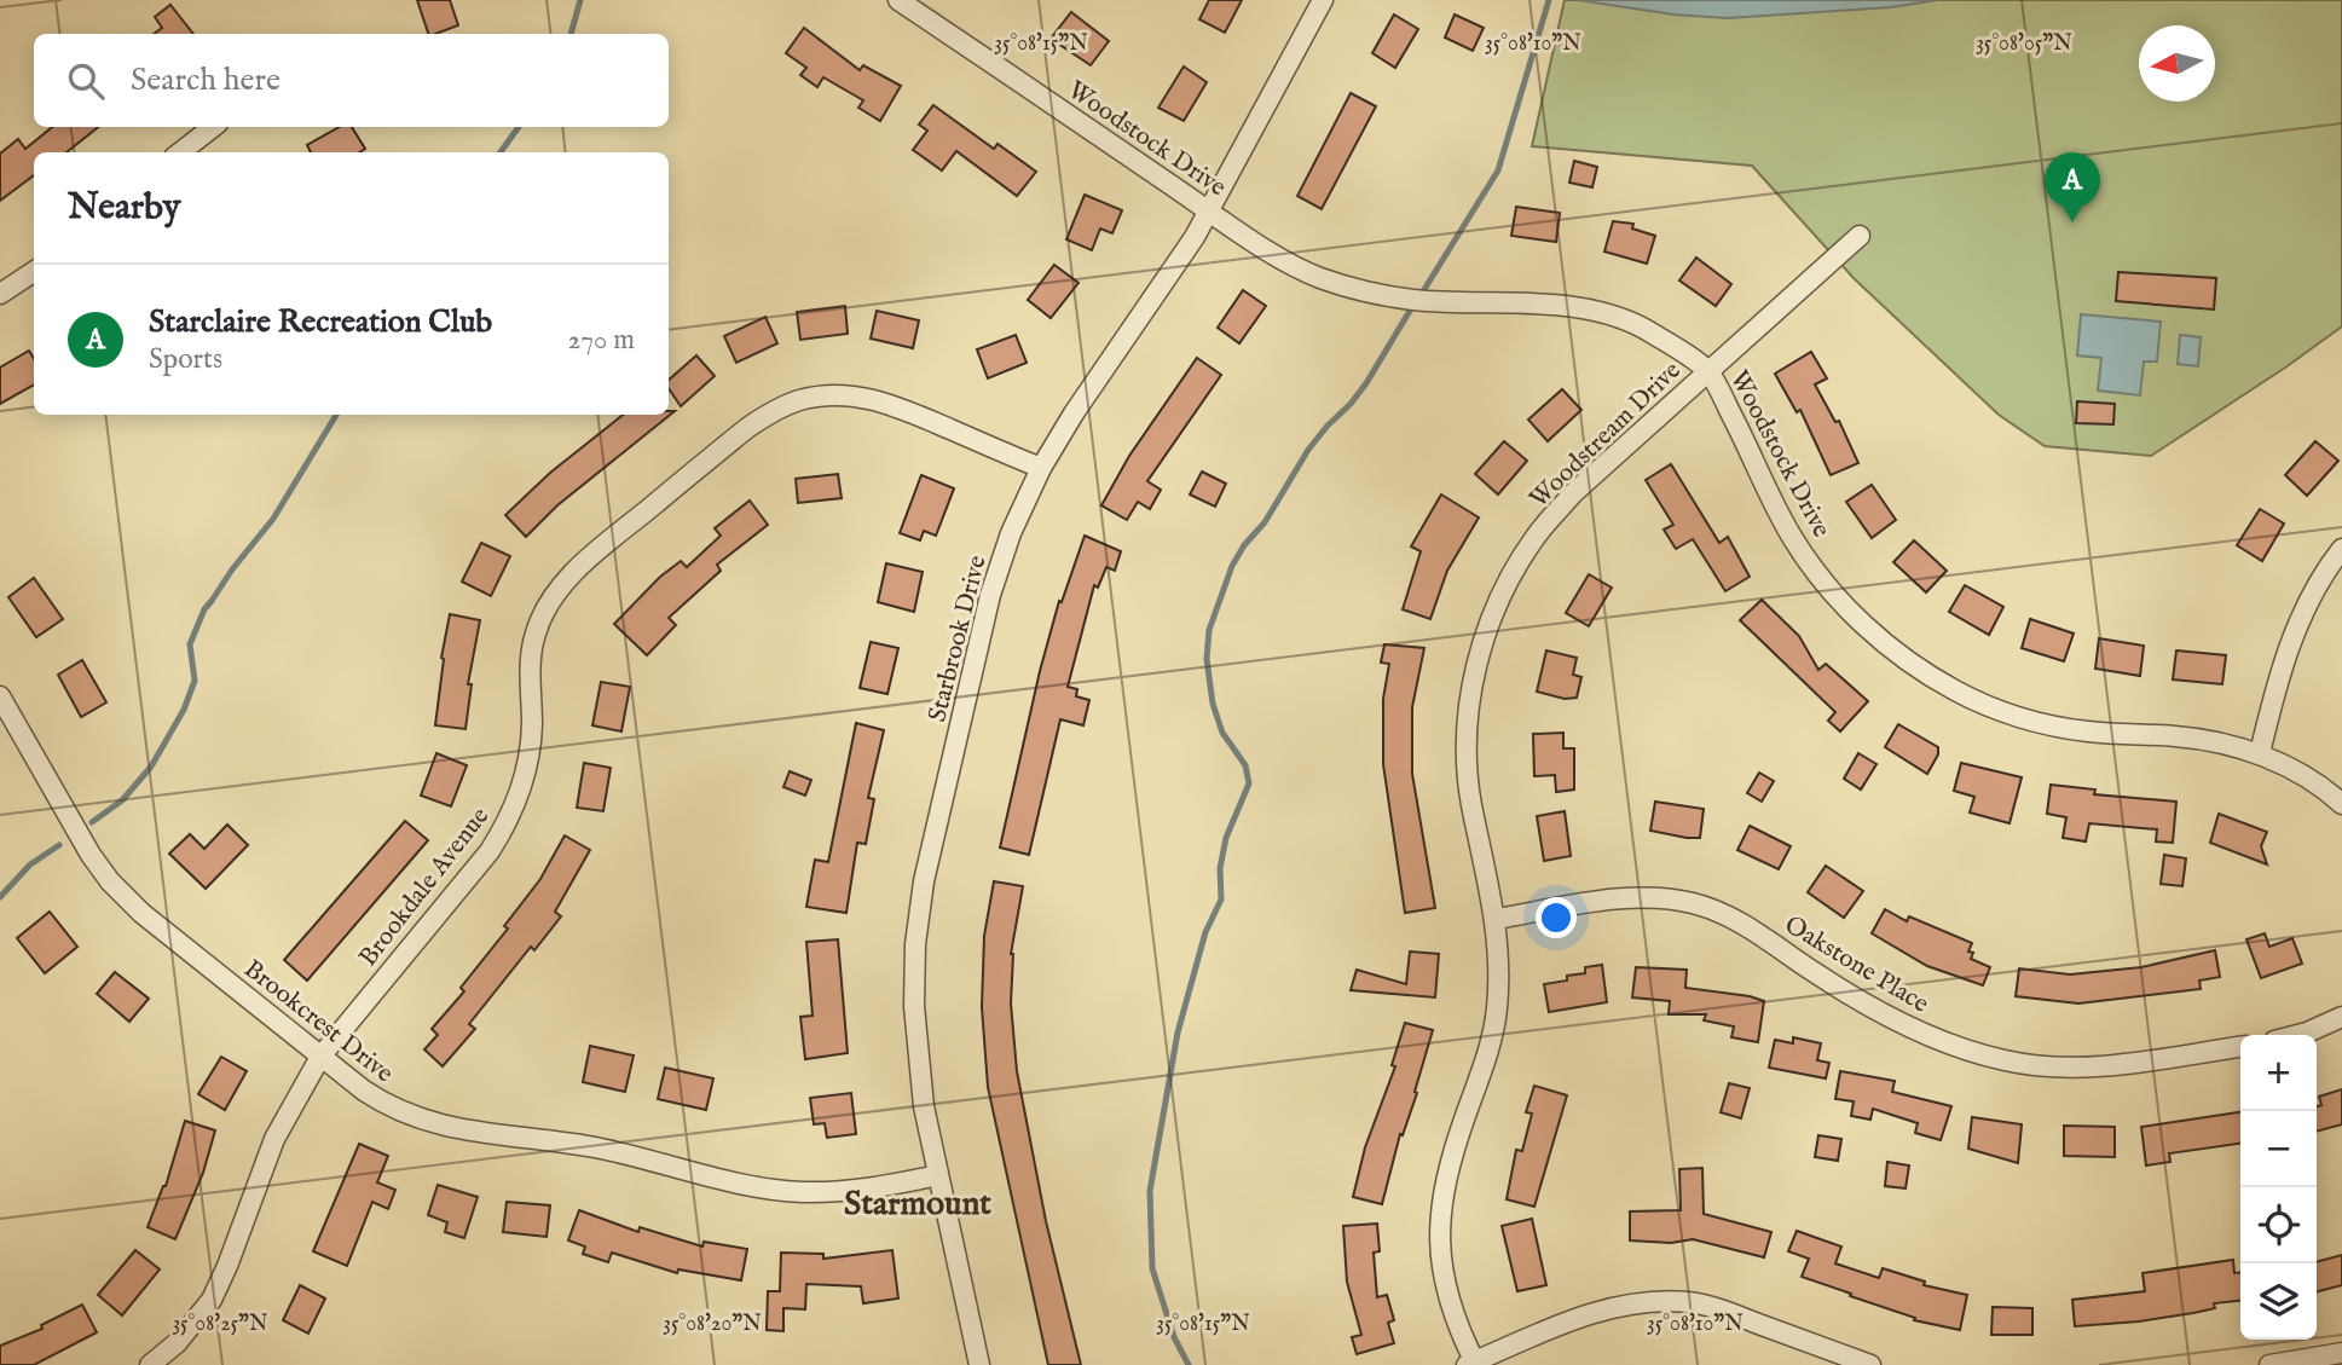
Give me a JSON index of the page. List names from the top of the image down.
{
  "streets": {
    "street": [
      "Woodstock Drive",
      "Woodstream Drive",
      "Starbrook Drive",
      "Brookdale Avenue",
      "Oakstone Place",
      "Brookcrest Drive"
    ]
  },
  "crossings": [
    ["Woodstock Drive", "Woodstream Drive"],
    ["Woodstock Drive", "Starbrook Drive"],
    ["Woodstream Drive", "Oakstone Place"],
    ["Starbrook Drive", "Brookdale Avenue"],
    ["Starbrook Drive", "Brookcrest Drive"],
    ["Brookdale Avenue", "Brookcrest Drive"]
  ],
  "districts": ["Starmount"],
  "north": "left",
  "page": {
    "search": "Search here",
    "pins": "A",
    "heading": "Nearby",
    "list": [
      {
        "mark": "A",
        "name": "Starclaire Recreation Club",
        "note": "Sports",
        "value": "270 m"
      }
    ],
    "map_buttons": ["+", "−"]
  },
  "coordinates": [
    "35°08'15\"N",
    "35°08'10\"N",
    "35°08'05\"N",
    "35°08'25\"N",
    "35°08'20\"N"
  ]
}
